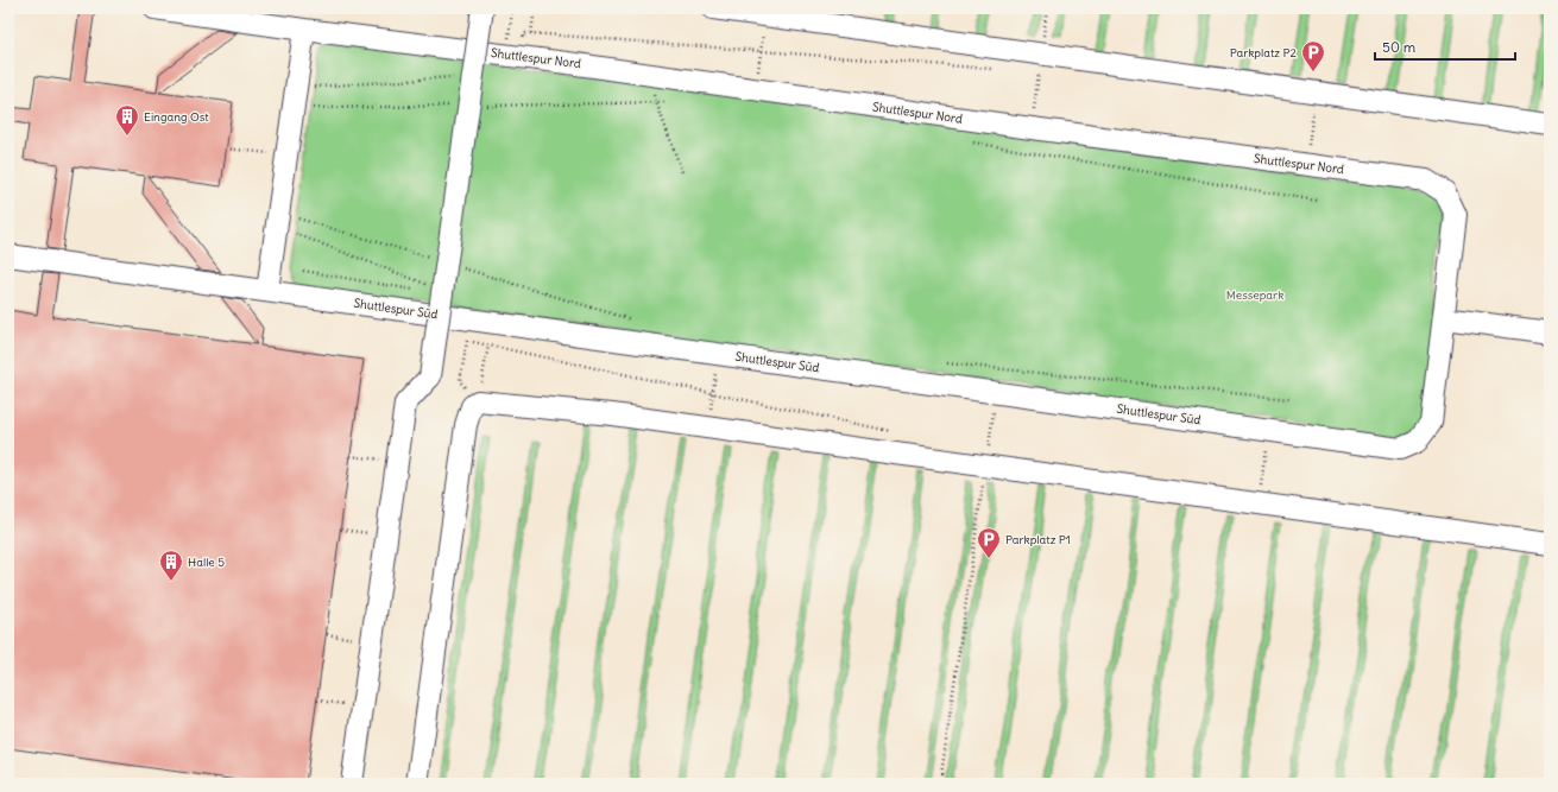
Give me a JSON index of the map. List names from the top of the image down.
{
  "streets": {
    "lane": ["Shuttlespur Nord", "Shuttlespur Süd"]
  },
  "crossings": [
    ["Shuttlespur Nord", "Shuttlespur Süd"]
  ],
  "parks": ["Messepark"],
  "places": {
    "parking": ["Parkplatz P2", "Parkplatz P1"],
    "building": ["Eingang Ost", "Halle 5"]
  },
  "scale_bar": "50 m"
}
